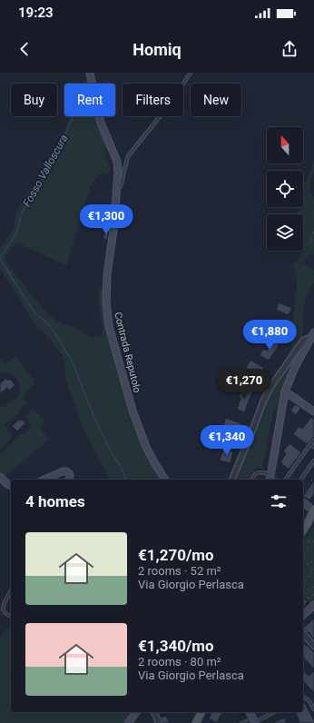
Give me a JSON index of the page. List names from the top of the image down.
{
  "streets": {
    "street": ["Contrada Reputolo"]
  },
  "water": ["Fosso Valloscura"],
  "north": "top",
  "page": {
    "status": "19:23",
    "header": "Homiq",
    "chip": [
      "Buy",
      "Rent",
      "Filters",
      "New"
    ],
    "price": [
      "€1,300",
      "€1,880",
      "€1,270",
      "€1,340"
    ],
    "heading": "4 homes",
    "list": [
      {
        "name": "€1,270/mo",
        "note": "2 rooms · 52 m² · Via Giorgio Perlasca"
      },
      {
        "name": "€1,340/mo",
        "note": "2 rooms · 80 m² · Via Giorgio Perlasca"
      }
    ]
  }
}
